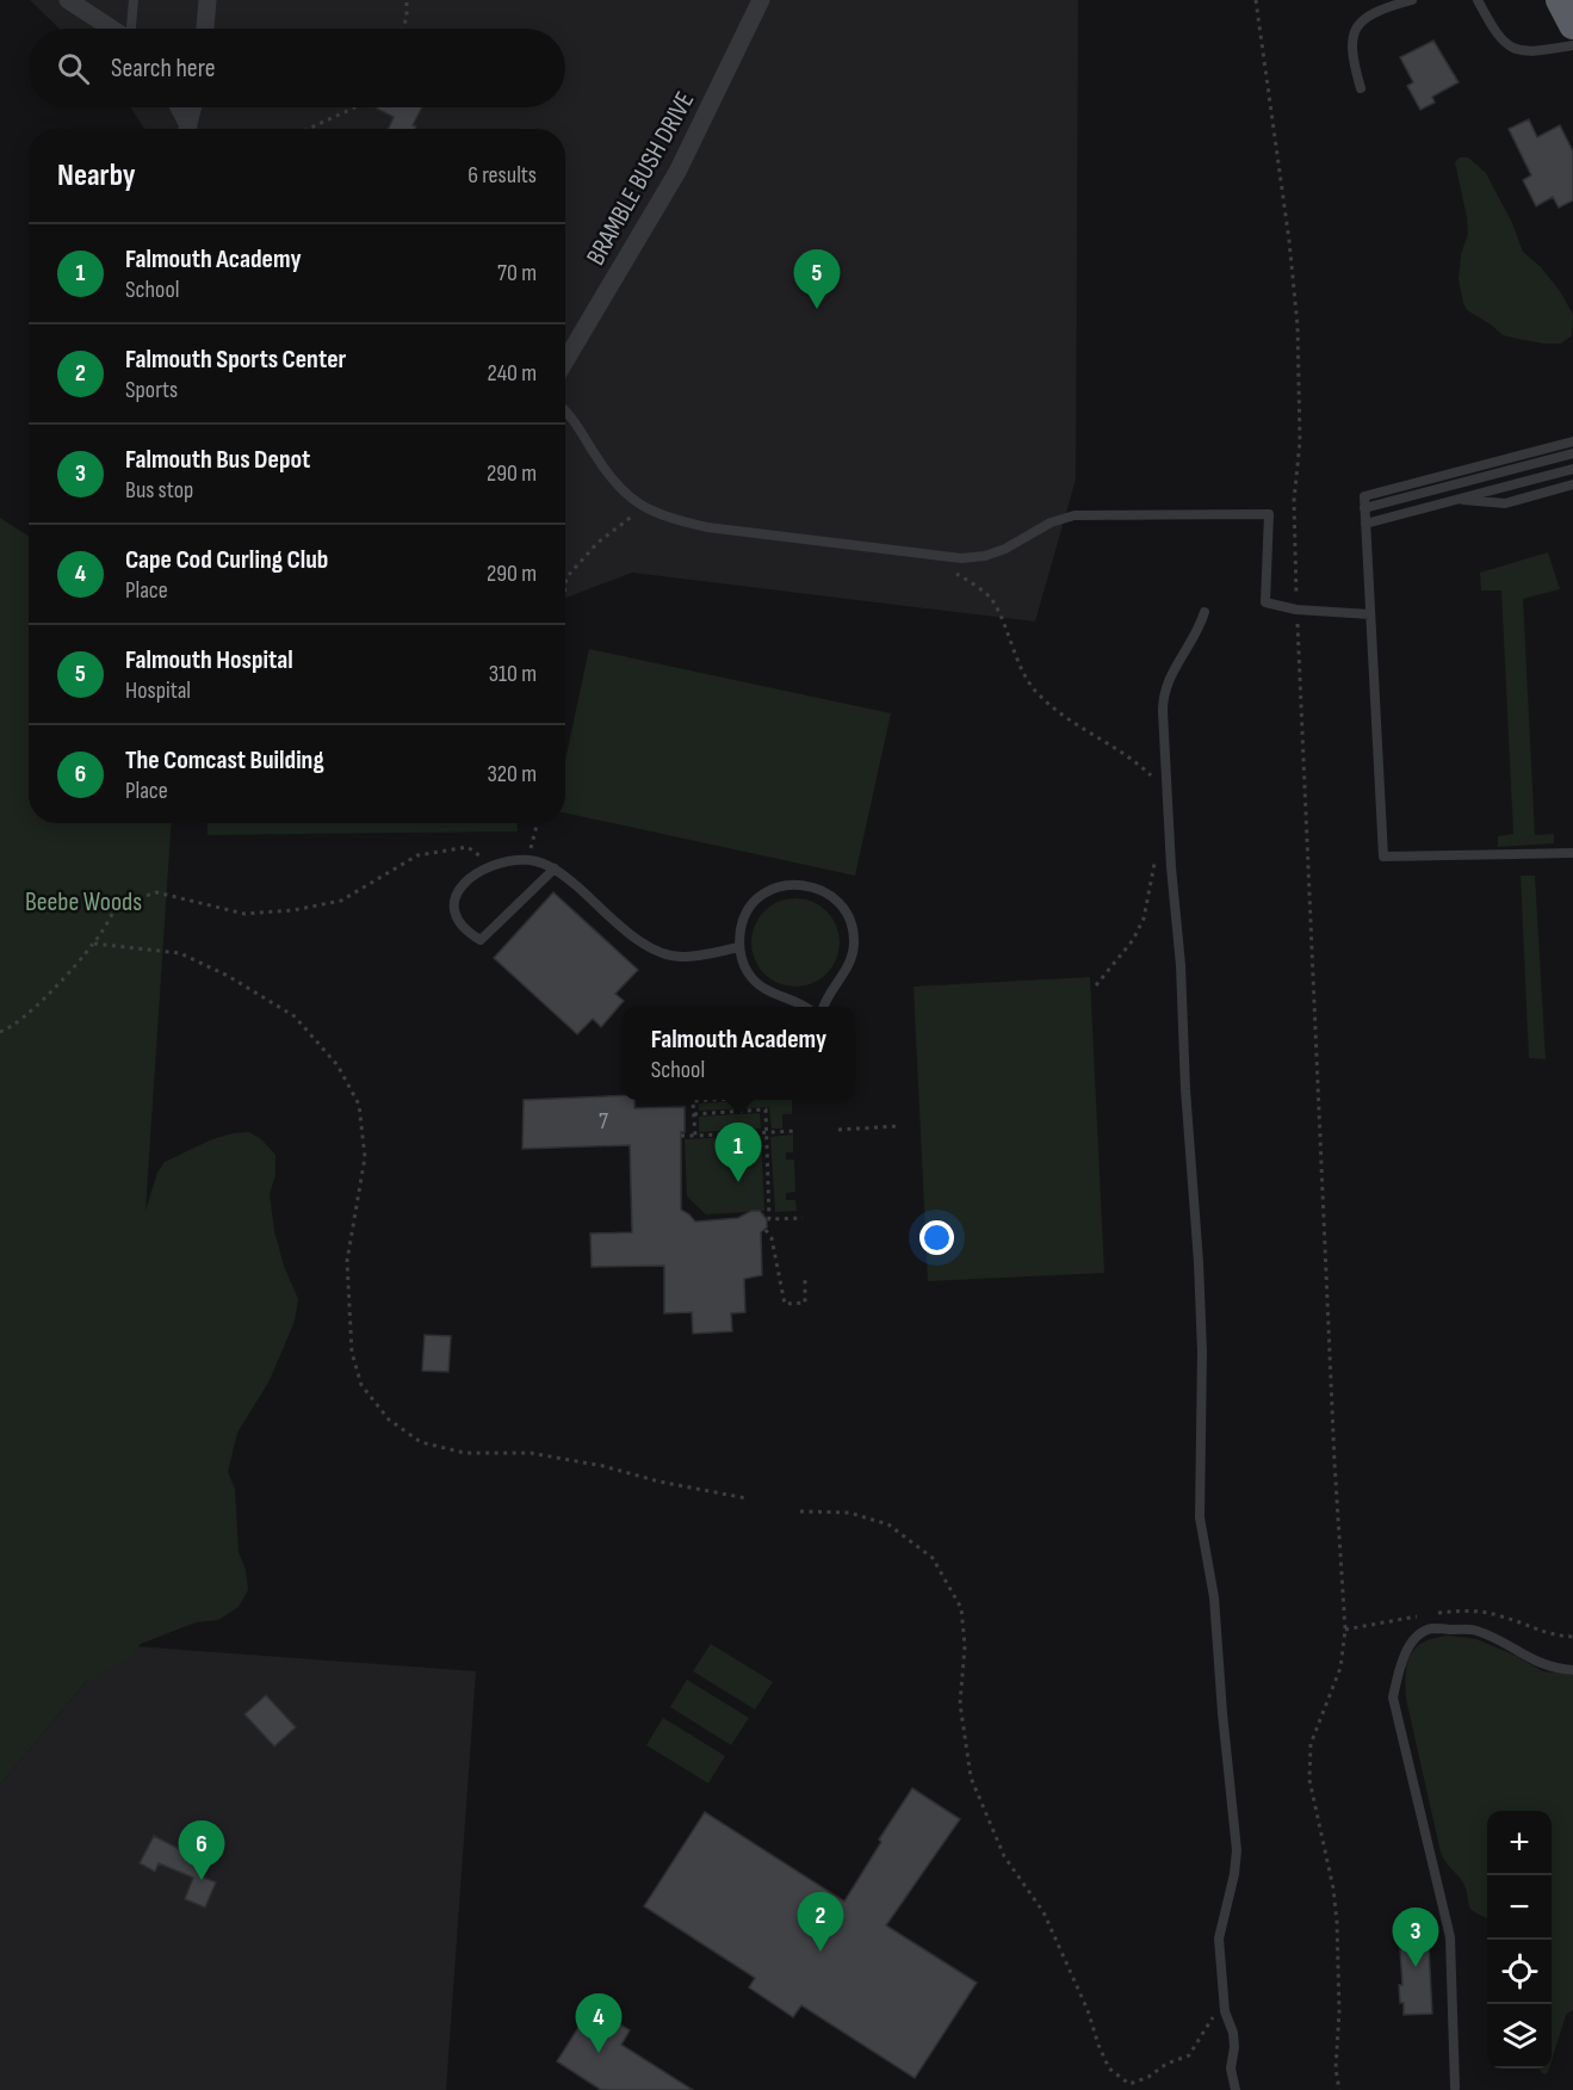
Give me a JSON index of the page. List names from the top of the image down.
{
  "streets": {
    "street": ["BRAMBLE BUSH DRIVE"]
  },
  "parks": ["Beebe Woods"],
  "house_numbers": ["7"],
  "page": {
    "search": "Search here",
    "heading": ["Nearby", "6 results"],
    "list": [
      {
        "mark": "1",
        "name": "Falmouth Academy",
        "note": "School",
        "value": "70 m"
      },
      {
        "mark": "2",
        "name": "Falmouth Sports Center",
        "note": "Sports",
        "value": "240 m"
      },
      {
        "mark": "3",
        "name": "Falmouth Bus Depot",
        "note": "Bus stop",
        "value": "290 m"
      },
      {
        "mark": "4",
        "name": "Cape Cod Curling Club",
        "note": "Place",
        "value": "290 m"
      },
      {
        "mark": "5",
        "name": "Falmouth Hospital",
        "note": "Hospital",
        "value": "310 m"
      },
      {
        "mark": "6",
        "name": "The Comcast Building",
        "note": "Place",
        "value": "320 m"
      }
    ],
    "pins": [
      "5",
      "1",
      "6",
      "2",
      "3",
      "4"
    ],
    "popup": ["Falmouth Academy", "School"],
    "map_buttons": ["+", "−"]
  }
}
